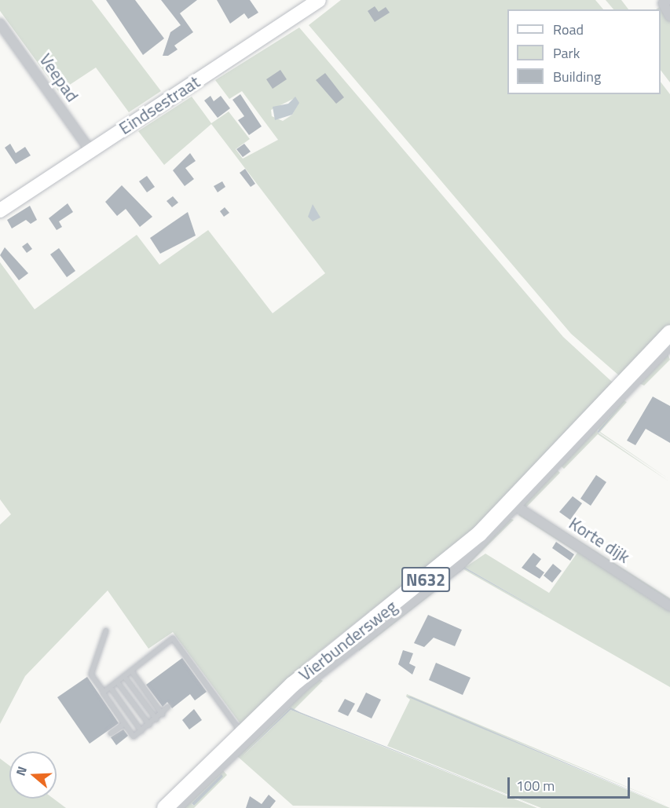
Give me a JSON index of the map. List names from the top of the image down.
{
  "streets": {
    "main road": ["N632", "Vierbundersweg"],
    "street": ["Veepad", "Eindsestraat", "Korte dijk"]
  },
  "crossings": [
    ["Veepad", "Eindsestraat"],
    ["Korte dijk", "Vierbundersweg"]
  ],
  "legend": ["Road", "Park", "Building"],
  "scale_bar": "100 m",
  "north": "left"
}
